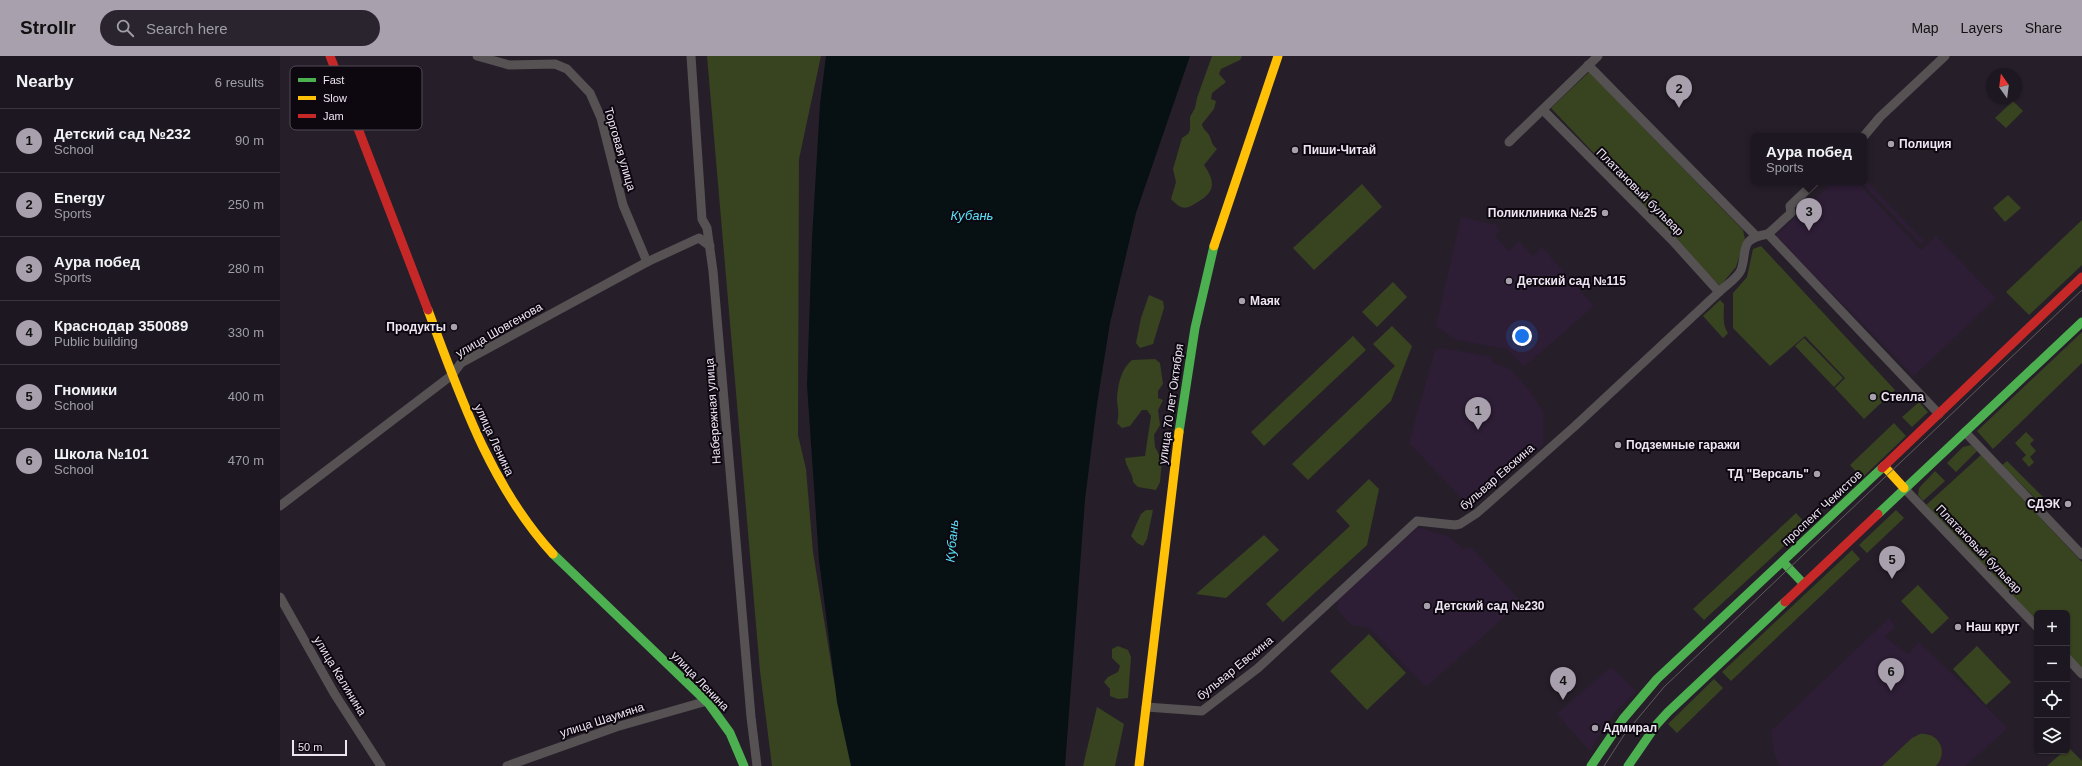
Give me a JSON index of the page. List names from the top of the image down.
{
  "streets": {
    "main road": ["улица 70 лет Октября", "улица Ленина", "проспект Чекистов"],
    "street": [
      "Торговая улица",
      "Платановый бульвар",
      "улица Шовгенова",
      "Набережная улица",
      "бульвар Евскина",
      "улица Калинина",
      "улица Шаумяна"
    ]
  },
  "crossings": [
    ["Торговая улица", "улица Шовгенова"],
    ["Платановый бульвар", "бульвар Евскина"],
    ["улица Шовгенова", "улица Ленина"],
    ["улица 70 лет Октября", "бульвар Евскина"],
    ["улица Ленина", "улица Шаумяна"]
  ],
  "water": ["Кубань"],
  "places": [
    "Полиция",
    "Пиши-Читай",
    "Поликлиника №25",
    "Детский сад №115",
    "Маяк",
    "Продукты",
    "Стелла",
    "Подземные гаражи",
    "ТД \"Версаль\"",
    "СДЭК",
    "Детский сад №230",
    "Наш круг",
    "Адмирал"
  ],
  "legend": ["Fast", "Slow", "Jam"],
  "scale_bar": "50 m",
  "north": "top",
  "page": {
    "header": "Strollr",
    "search": "Search here",
    "nav": ["Map", "Layers", "Share"],
    "heading": ["Nearby", "6 results"],
    "pins": [
      "2",
      "3",
      "1",
      "5",
      "6",
      "4"
    ],
    "list": [
      {
        "mark": "1",
        "name": "Детский сад №232",
        "note": "School",
        "value": "90 m"
      },
      {
        "mark": "2",
        "name": "Energy",
        "note": "Sports",
        "value": "250 m"
      },
      {
        "mark": "3",
        "name": "Аура побед",
        "note": "Sports",
        "value": "280 m"
      },
      {
        "mark": "4",
        "name": "Краснодар 350089",
        "note": "Public building",
        "value": "330 m"
      },
      {
        "mark": "5",
        "name": "Гномики",
        "note": "School",
        "value": "400 m"
      },
      {
        "mark": "6",
        "name": "Школа №101",
        "note": "School",
        "value": "470 m"
      }
    ],
    "popup": ["Аура побед", "Sports"],
    "map_buttons": ["+", "−"],
    "scale": "50 m"
  }
}
